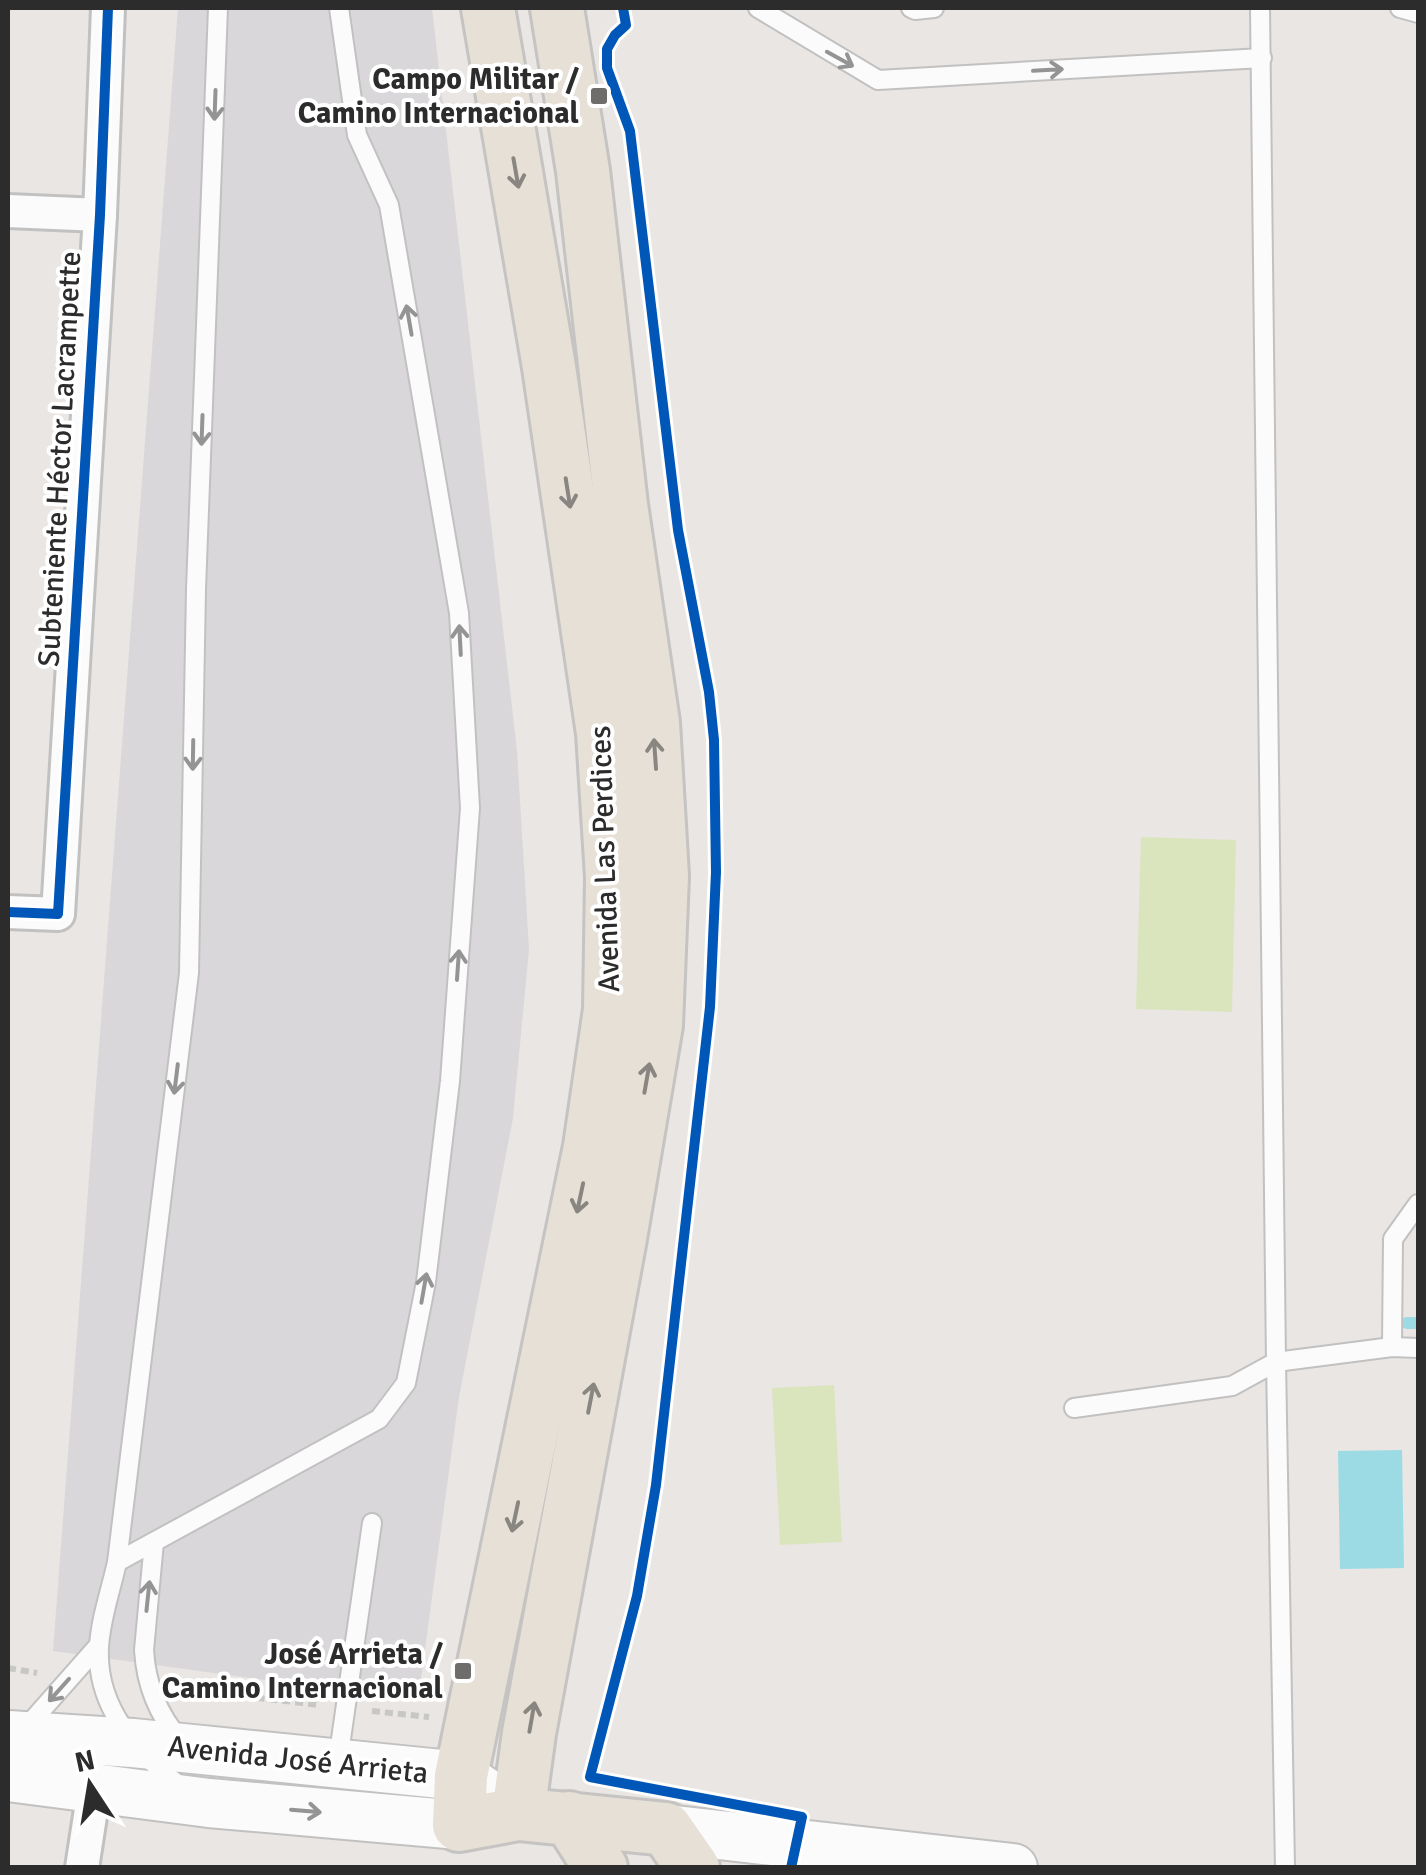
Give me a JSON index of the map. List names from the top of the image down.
{
  "streets": {
    "main road": ["Avenida Las Perdices", "Avenida José Arrieta"],
    "street": ["Subteniente Héctor Lacrampette"]
  },
  "crossings": [
    ["Avenida Las Perdices", "Avenida José Arrieta"]
  ],
  "places": {
    "transit": ["Campo Militar / Camino Internacional", "José Arrieta / Camino Internacional"]
  },
  "north": "top"
}
